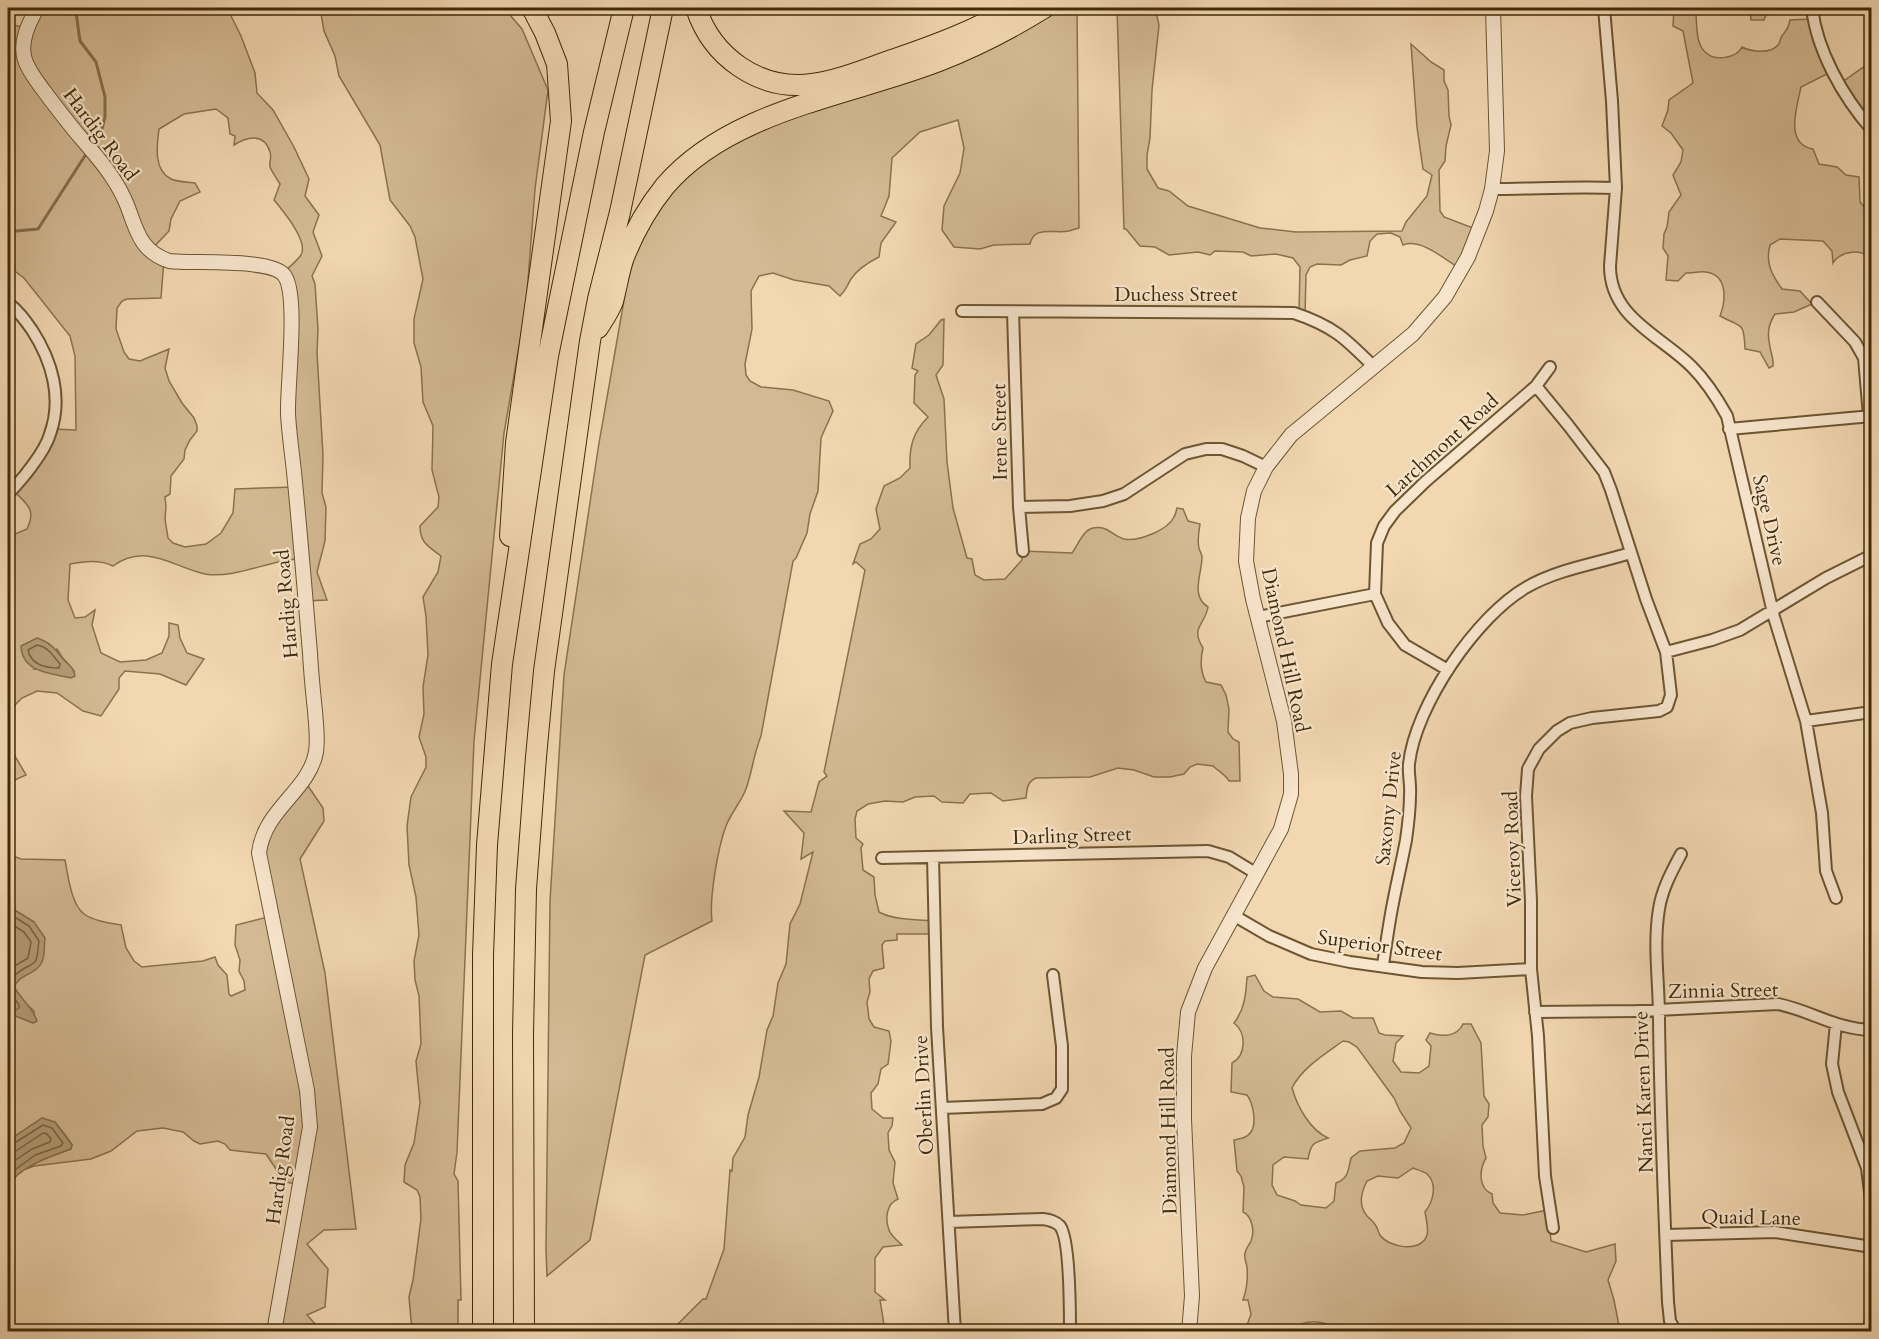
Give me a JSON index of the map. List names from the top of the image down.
{
  "streets": {
    "street": [
      "Hardig Road",
      "Duchess Street",
      "Irene Street",
      "Larchmont Road",
      "Sage Drive",
      "Diamond Hill Road",
      "Saxony Drive",
      "Darling Street",
      "Viceroy Road",
      "Superior Street",
      "Zinnia Street",
      "Nanci Karen Drive",
      "Oberlin Drive",
      "Quaid Lane"
    ]
  },
  "crossings": [
    ["Duchess Street", "Irene Street"],
    ["Duchess Street", "Diamond Hill Road"],
    ["Larchmont Road", "Saxony Drive"],
    ["Larchmont Road", "Viceroy Road"],
    ["Diamond Hill Road", "Darling Street"],
    ["Diamond Hill Road", "Superior Street"],
    ["Saxony Drive", "Viceroy Road"],
    ["Saxony Drive", "Superior Street"],
    ["Darling Street", "Oberlin Drive"],
    ["Viceroy Road", "Superior Street"],
    ["Viceroy Road", "Zinnia Street"],
    ["Zinnia Street", "Nanci Karen Drive"],
    ["Nanci Karen Drive", "Quaid Lane"]
  ]
}
